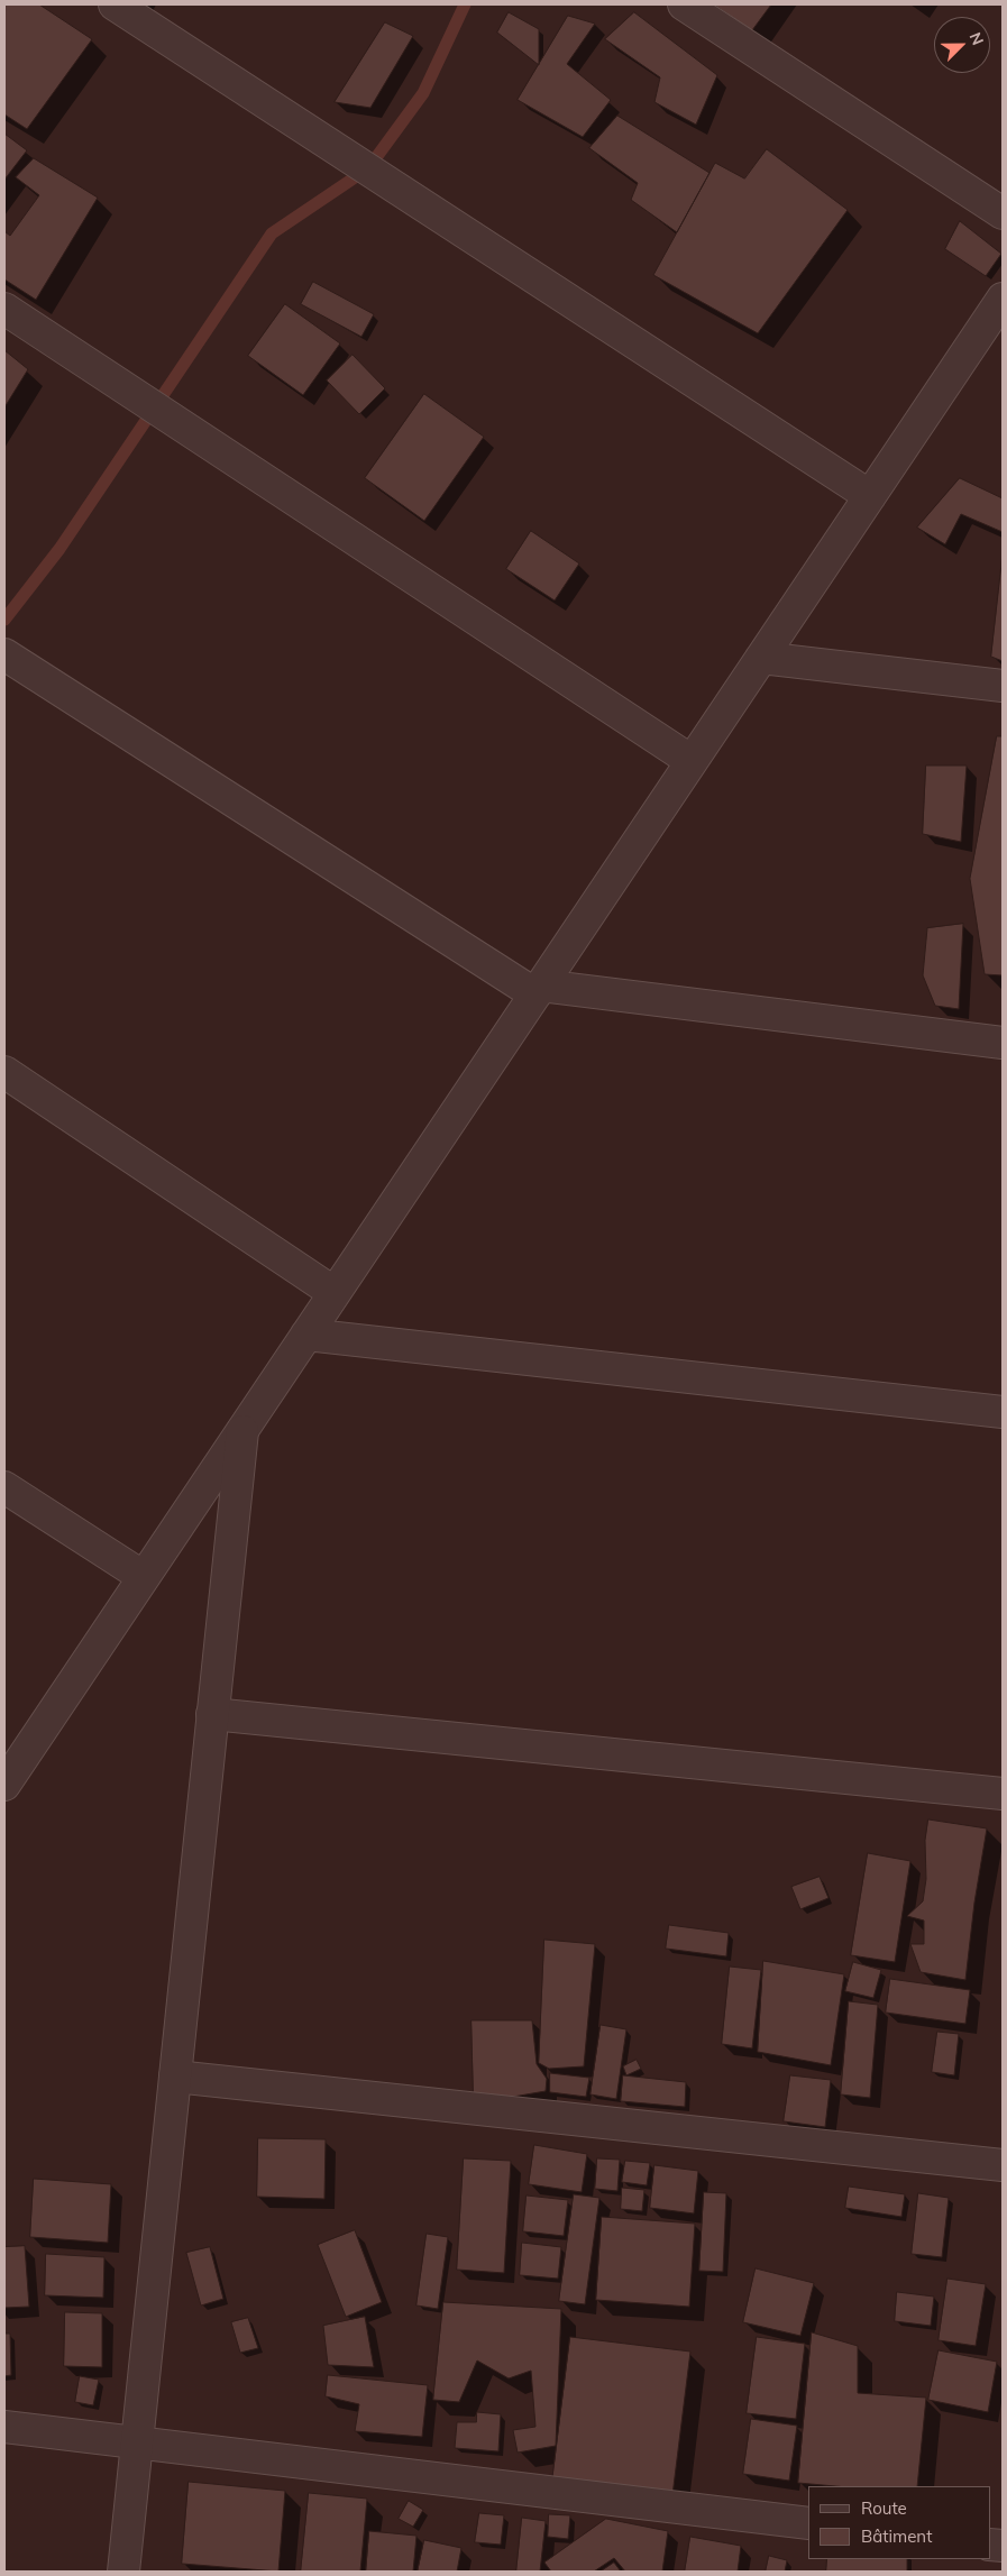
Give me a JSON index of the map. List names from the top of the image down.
{
  "legend": ["Route", "Bâtiment"],
  "north": "top right"
}
